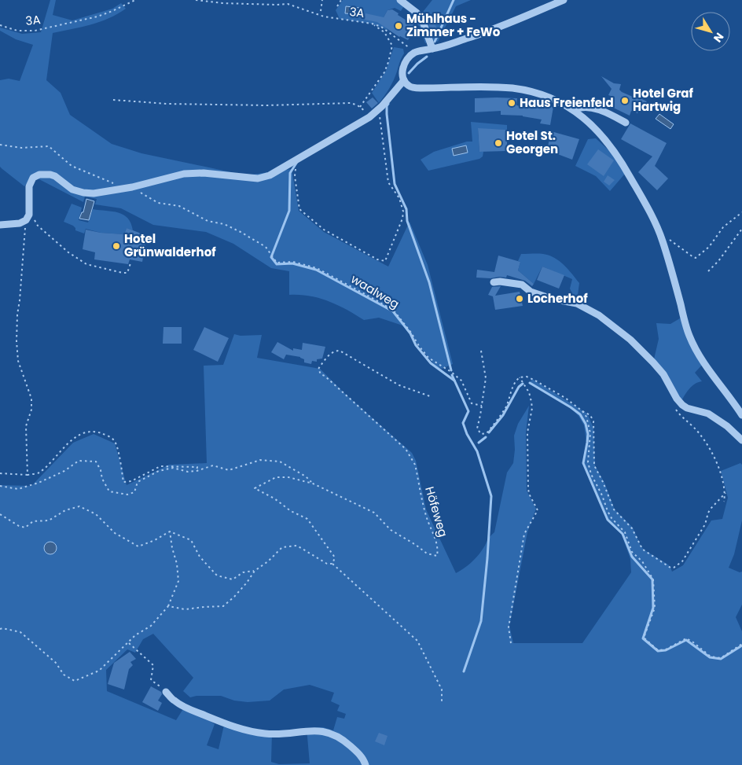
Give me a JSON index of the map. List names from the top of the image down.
{
  "streets": {
    "path": ["3A", "waalweg", "Höfeweg"]
  },
  "places": [
    "Mühlhaus - Zimmer + FeWo",
    "Hotel Graf Hartwig",
    "Haus Freienfeld",
    "Hotel St. Georgen",
    "Hotel Grünwalderhof",
    "Locherhof"
  ],
  "north": "bottom right"
}
